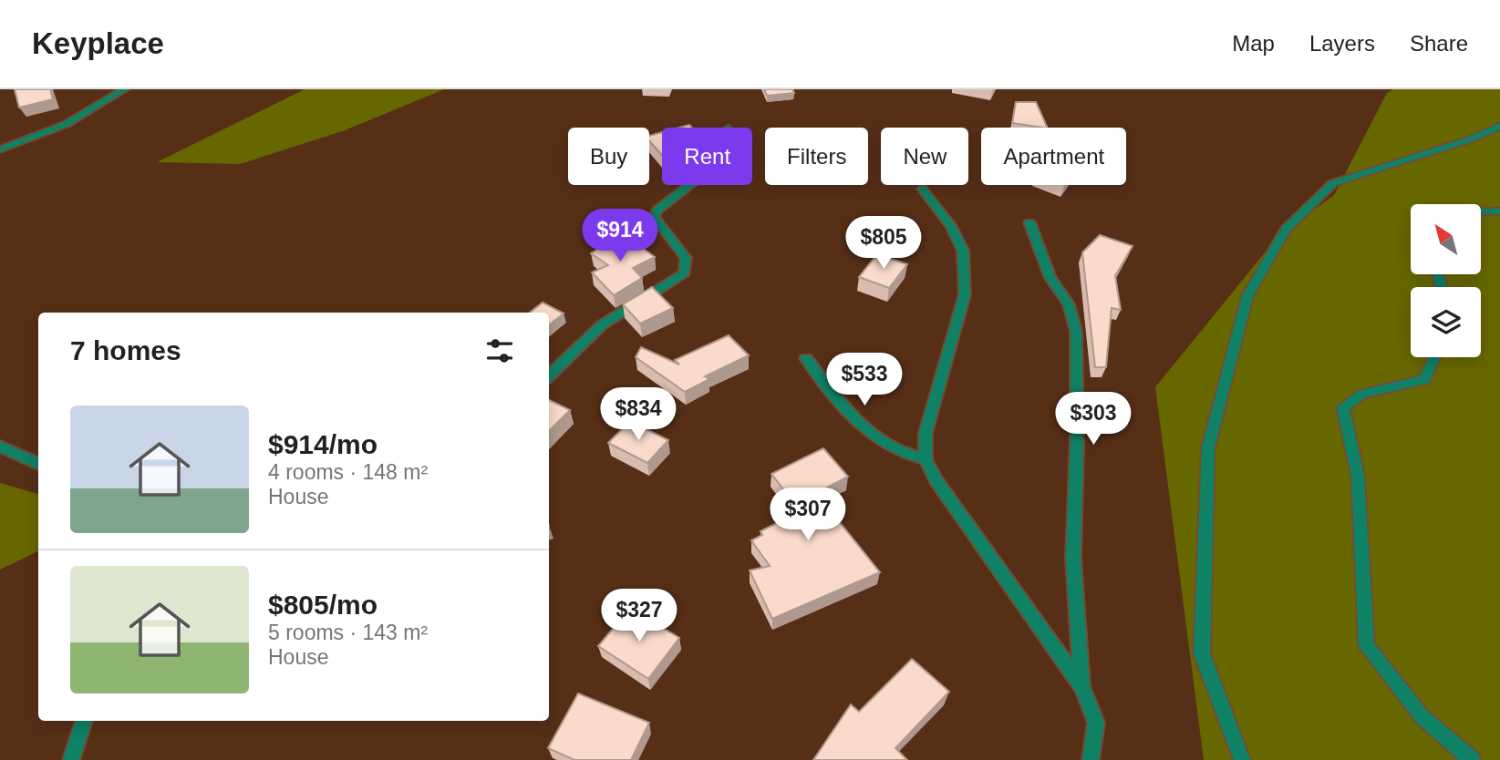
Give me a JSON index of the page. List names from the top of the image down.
{
  "north": "top left",
  "page": {
    "header": "Keyplace",
    "nav": ["Map", "Layers", "Share"],
    "chip": [
      "Buy",
      "Rent",
      "Filters",
      "New",
      "Apartment"
    ],
    "price": [
      "$914",
      "$805",
      "$533",
      "$834",
      "$303",
      "$307",
      "$327"
    ],
    "heading": "7 homes",
    "list": [
      {
        "name": "$914/mo",
        "note": "4 rooms · 148 m² · House"
      },
      {
        "name": "$805/mo",
        "note": "5 rooms · 143 m² · House"
      }
    ]
  }
}
